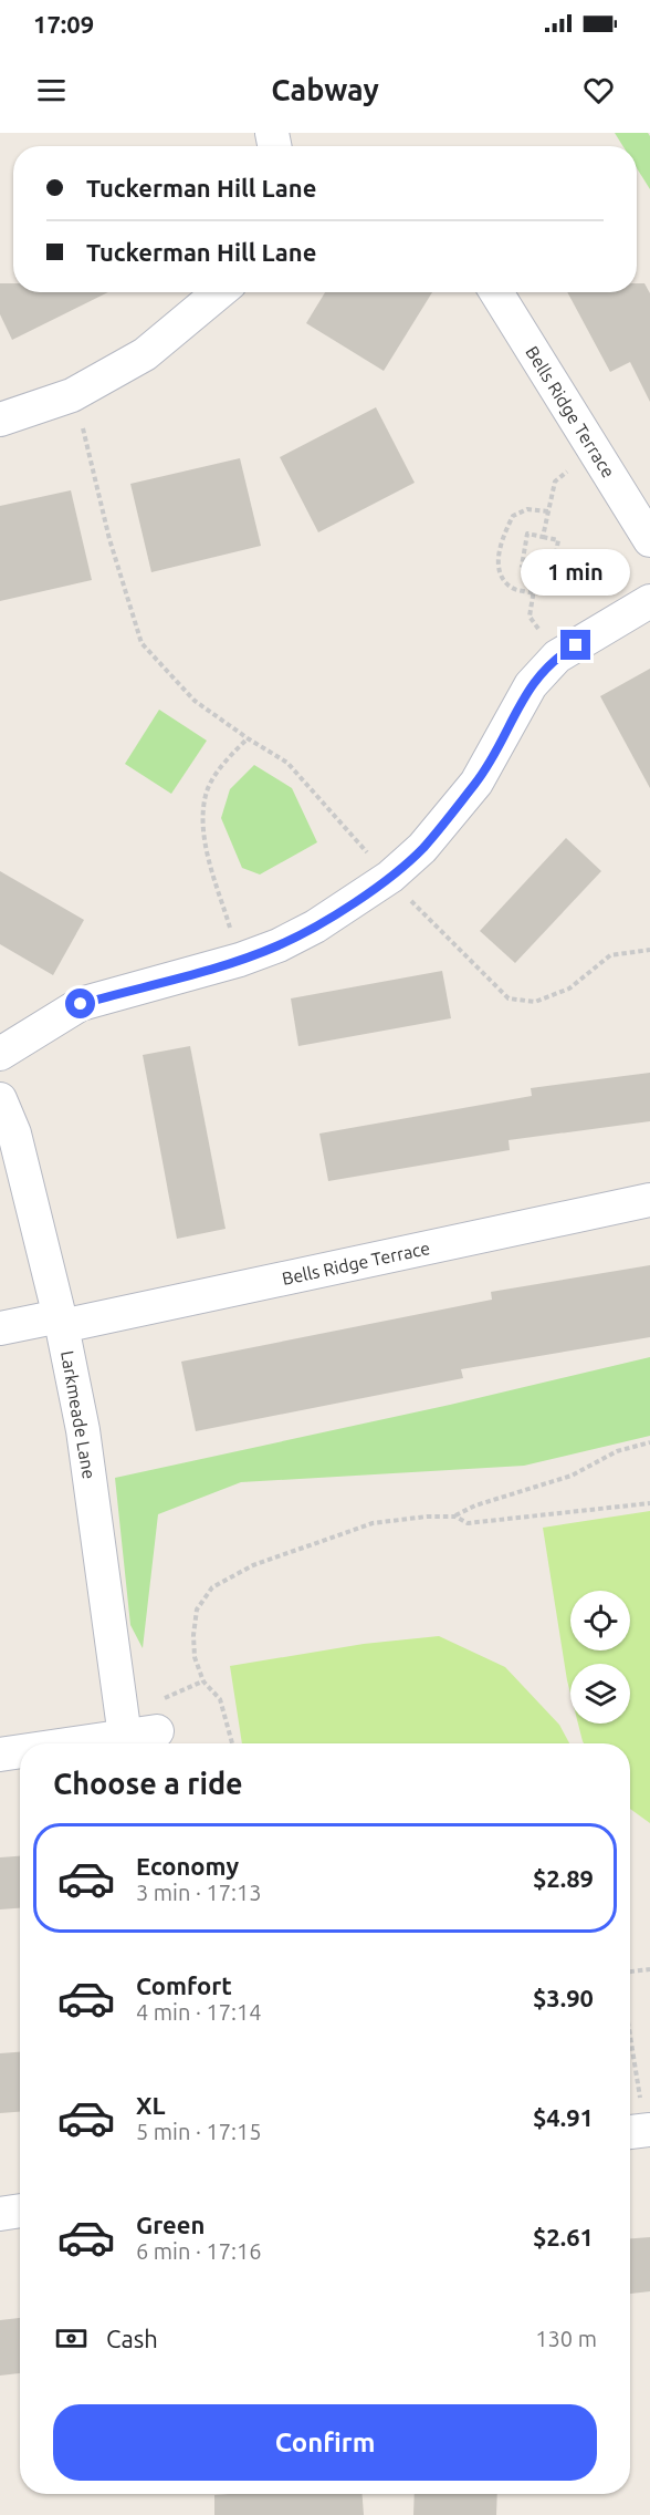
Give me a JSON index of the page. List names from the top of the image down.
{
  "streets": {
    "street": ["Bells Ridge Terrace", "Larkmeade Lane"]
  },
  "crossings": [
    ["Bells Ridge Terrace", "Larkmeade Lane"]
  ],
  "page": {
    "status": "17:09",
    "header": "Cabway",
    "banner": ["Tuckerman Hill Lane", "Tuckerman Hill Lane"],
    "bubble": "1 min",
    "heading": "Choose a ride",
    "list": [
      {
        "name": "Economy",
        "note": "3 min · 17:13",
        "value": "$2.89"
      },
      {
        "name": "Comfort",
        "note": "4 min · 17:14",
        "value": "$3.90"
      },
      {
        "name": "XL",
        "note": "5 min · 17:15",
        "value": "$4.91"
      },
      {
        "name": "Green",
        "note": "6 min · 17:16",
        "value": "$2.61"
      }
    ],
    "pay": ["Cash", "130 m"],
    "buttons": "Confirm"
  }
}
